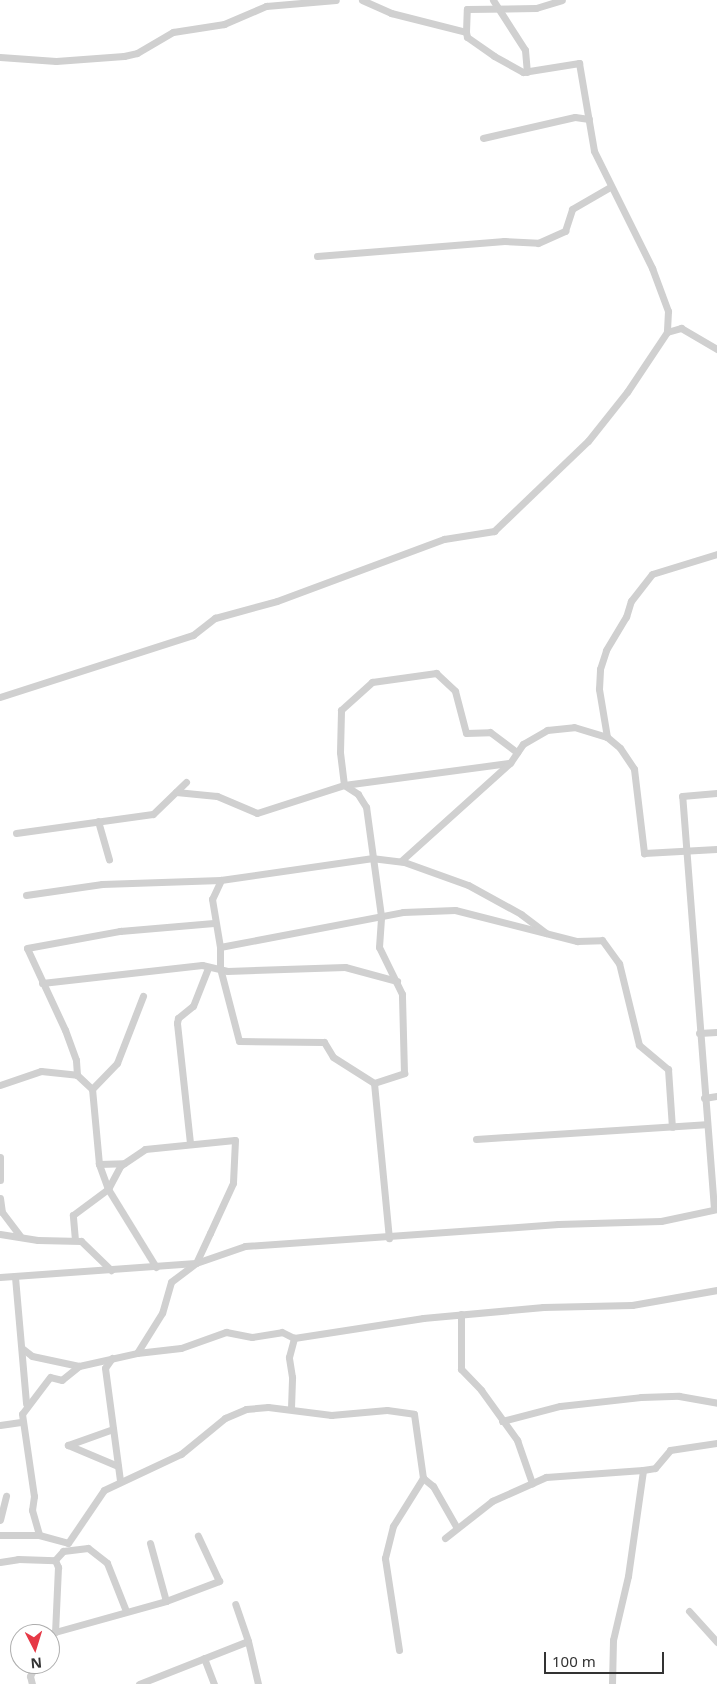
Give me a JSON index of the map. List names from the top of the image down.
{
  "scale_bar": "100 m",
  "north": "bottom"
}
